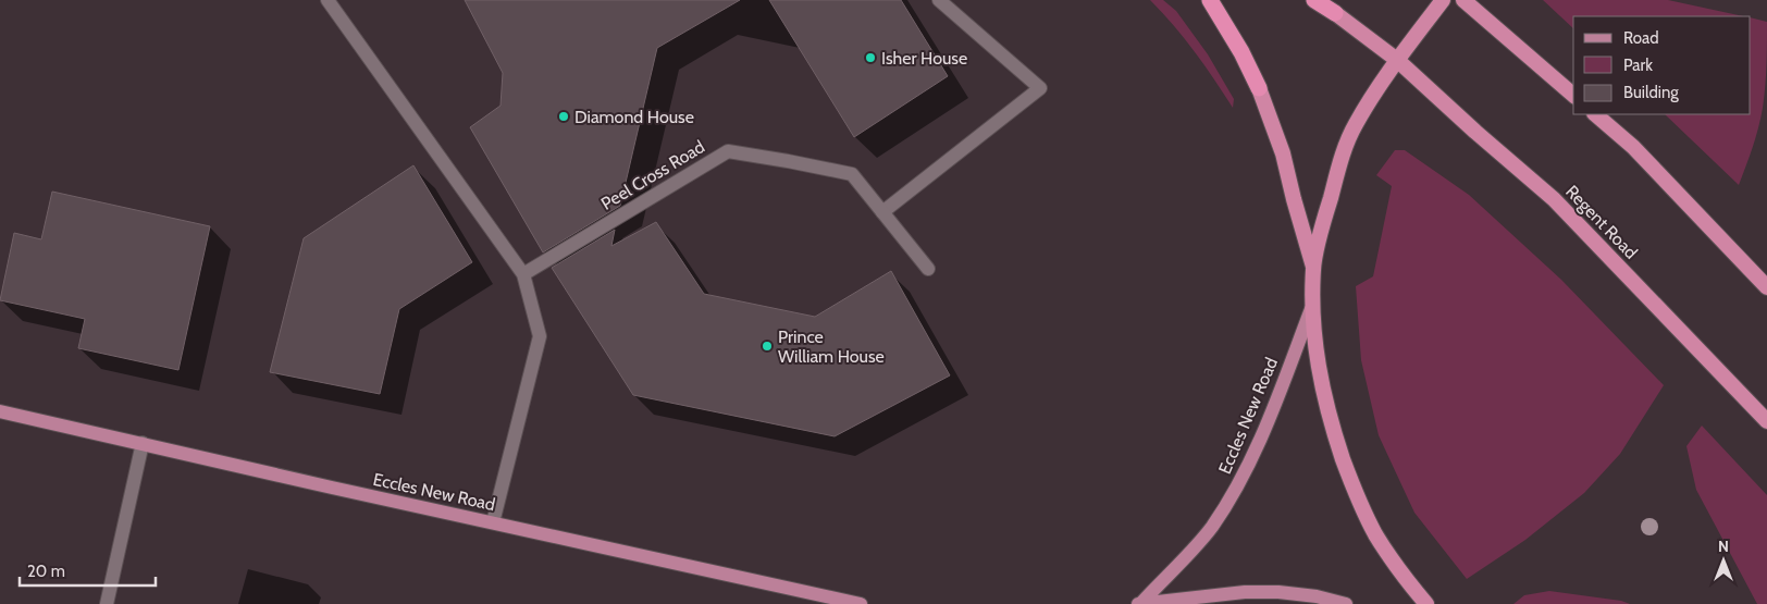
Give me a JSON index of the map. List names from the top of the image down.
{
  "streets": {
    "highway": ["Regent Road"],
    "main road": ["Eccles New Road"],
    "street": ["Peel Cross Road"]
  },
  "places": ["Isher House", "Diamond House", "Prince William House"],
  "legend": ["Road", "Park", "Building"],
  "scale_bar": "20 m",
  "north": "top"
}
